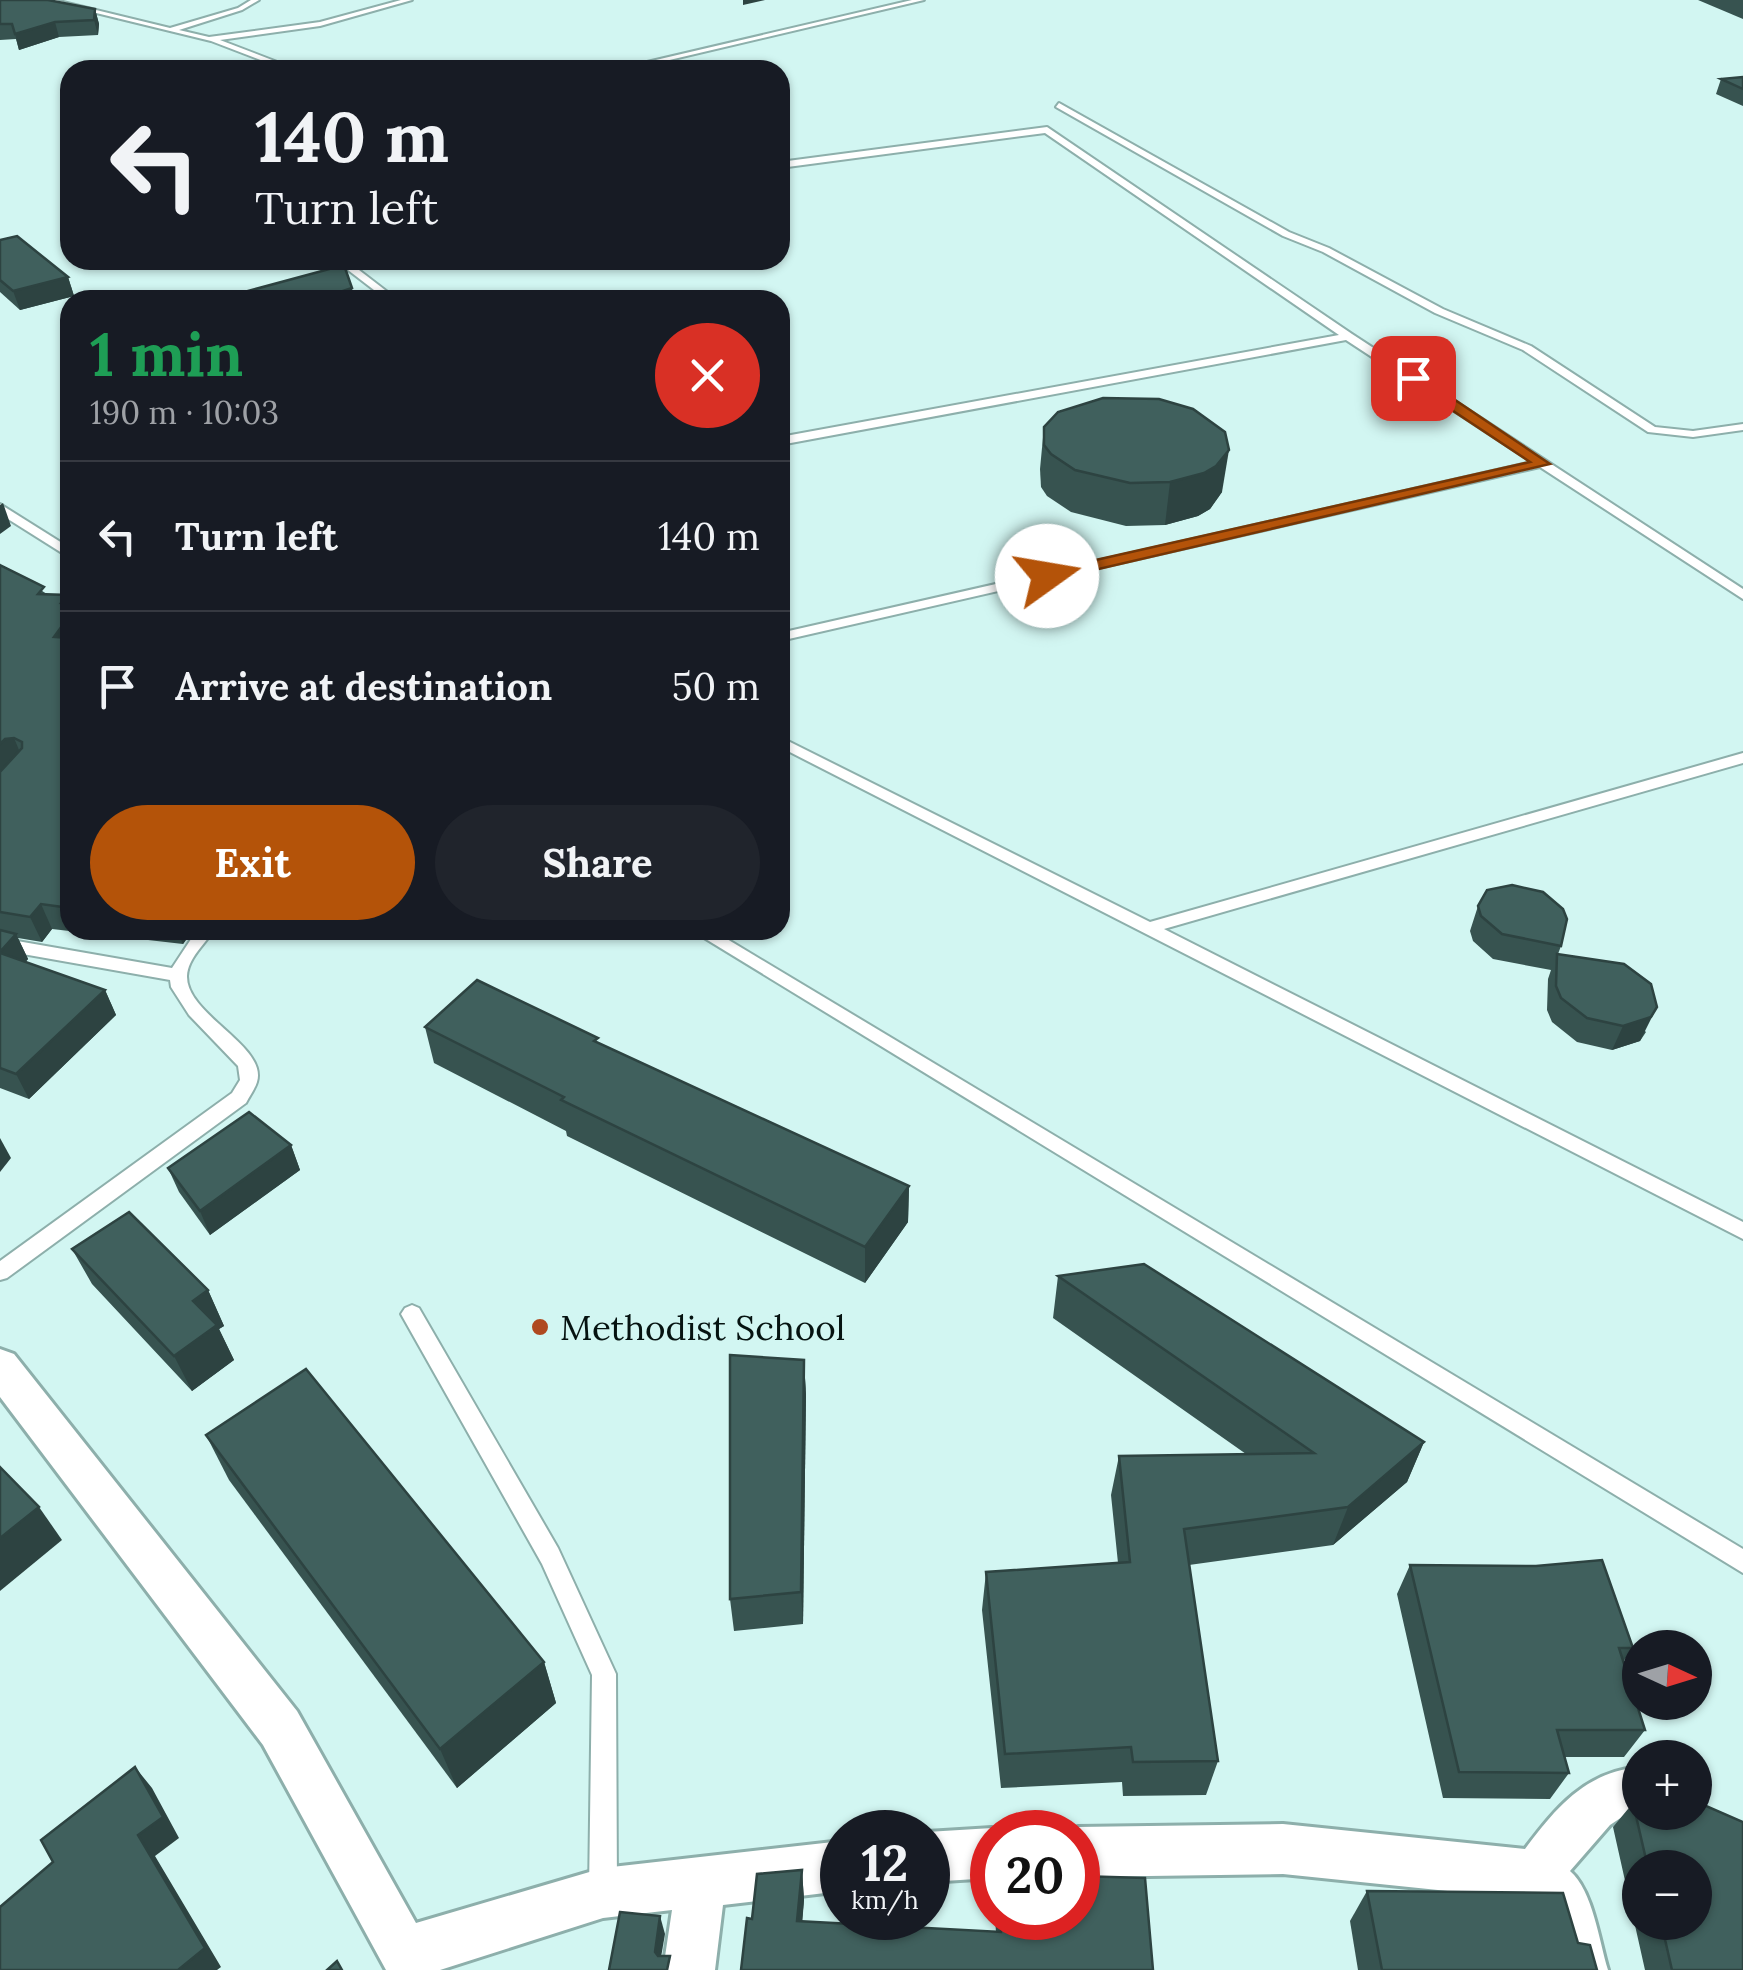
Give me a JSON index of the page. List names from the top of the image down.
{
  "places": ["Methodist School"],
  "north": "right",
  "page": {
    "turn": ["140 m", "Turn left"],
    "heading": ["1 min", "190 m · 10:03"],
    "list": [
      {
        "name": "Turn left",
        "value": "140 m"
      },
      {
        "name": "Arrive at destination",
        "value": "50 m"
      }
    ],
    "buttons": ["Exit", "Share"],
    "map_buttons": ["+", "−"],
    "speed": "12 km/h",
    "limit": "20"
  }
}
